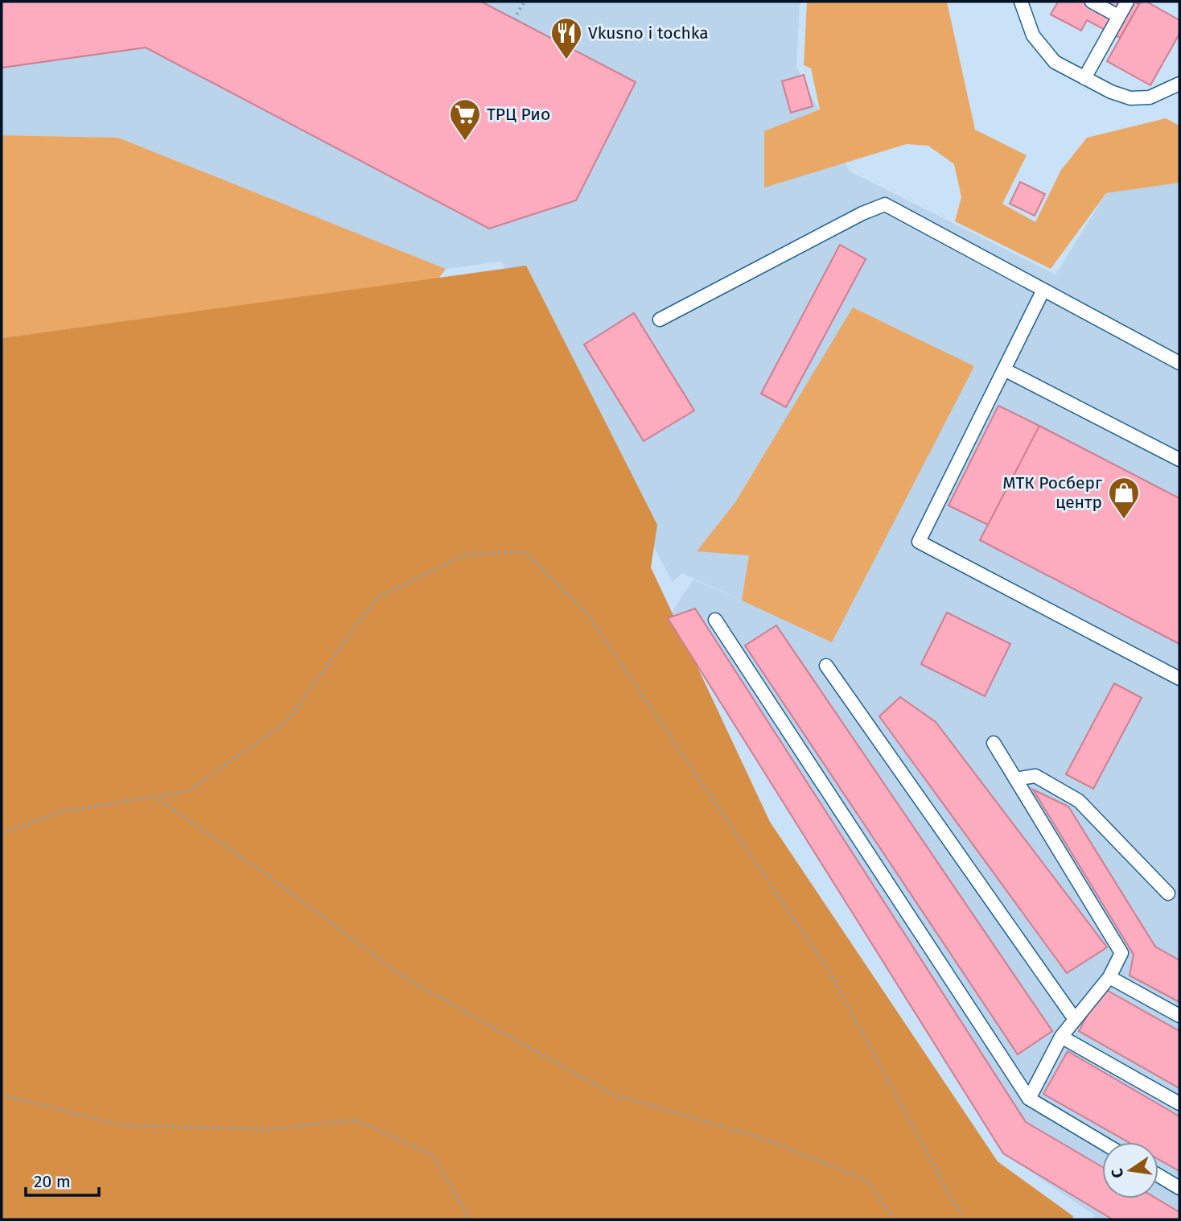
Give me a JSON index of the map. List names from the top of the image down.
{
  "places": {
    "restaurant": ["Vkusno i tochka"],
    "supermarket": ["ТРЦ Рио"],
    "shop": ["МТК Росберг центр"]
  },
  "scale_bar": "20 m",
  "north": "left"
}
